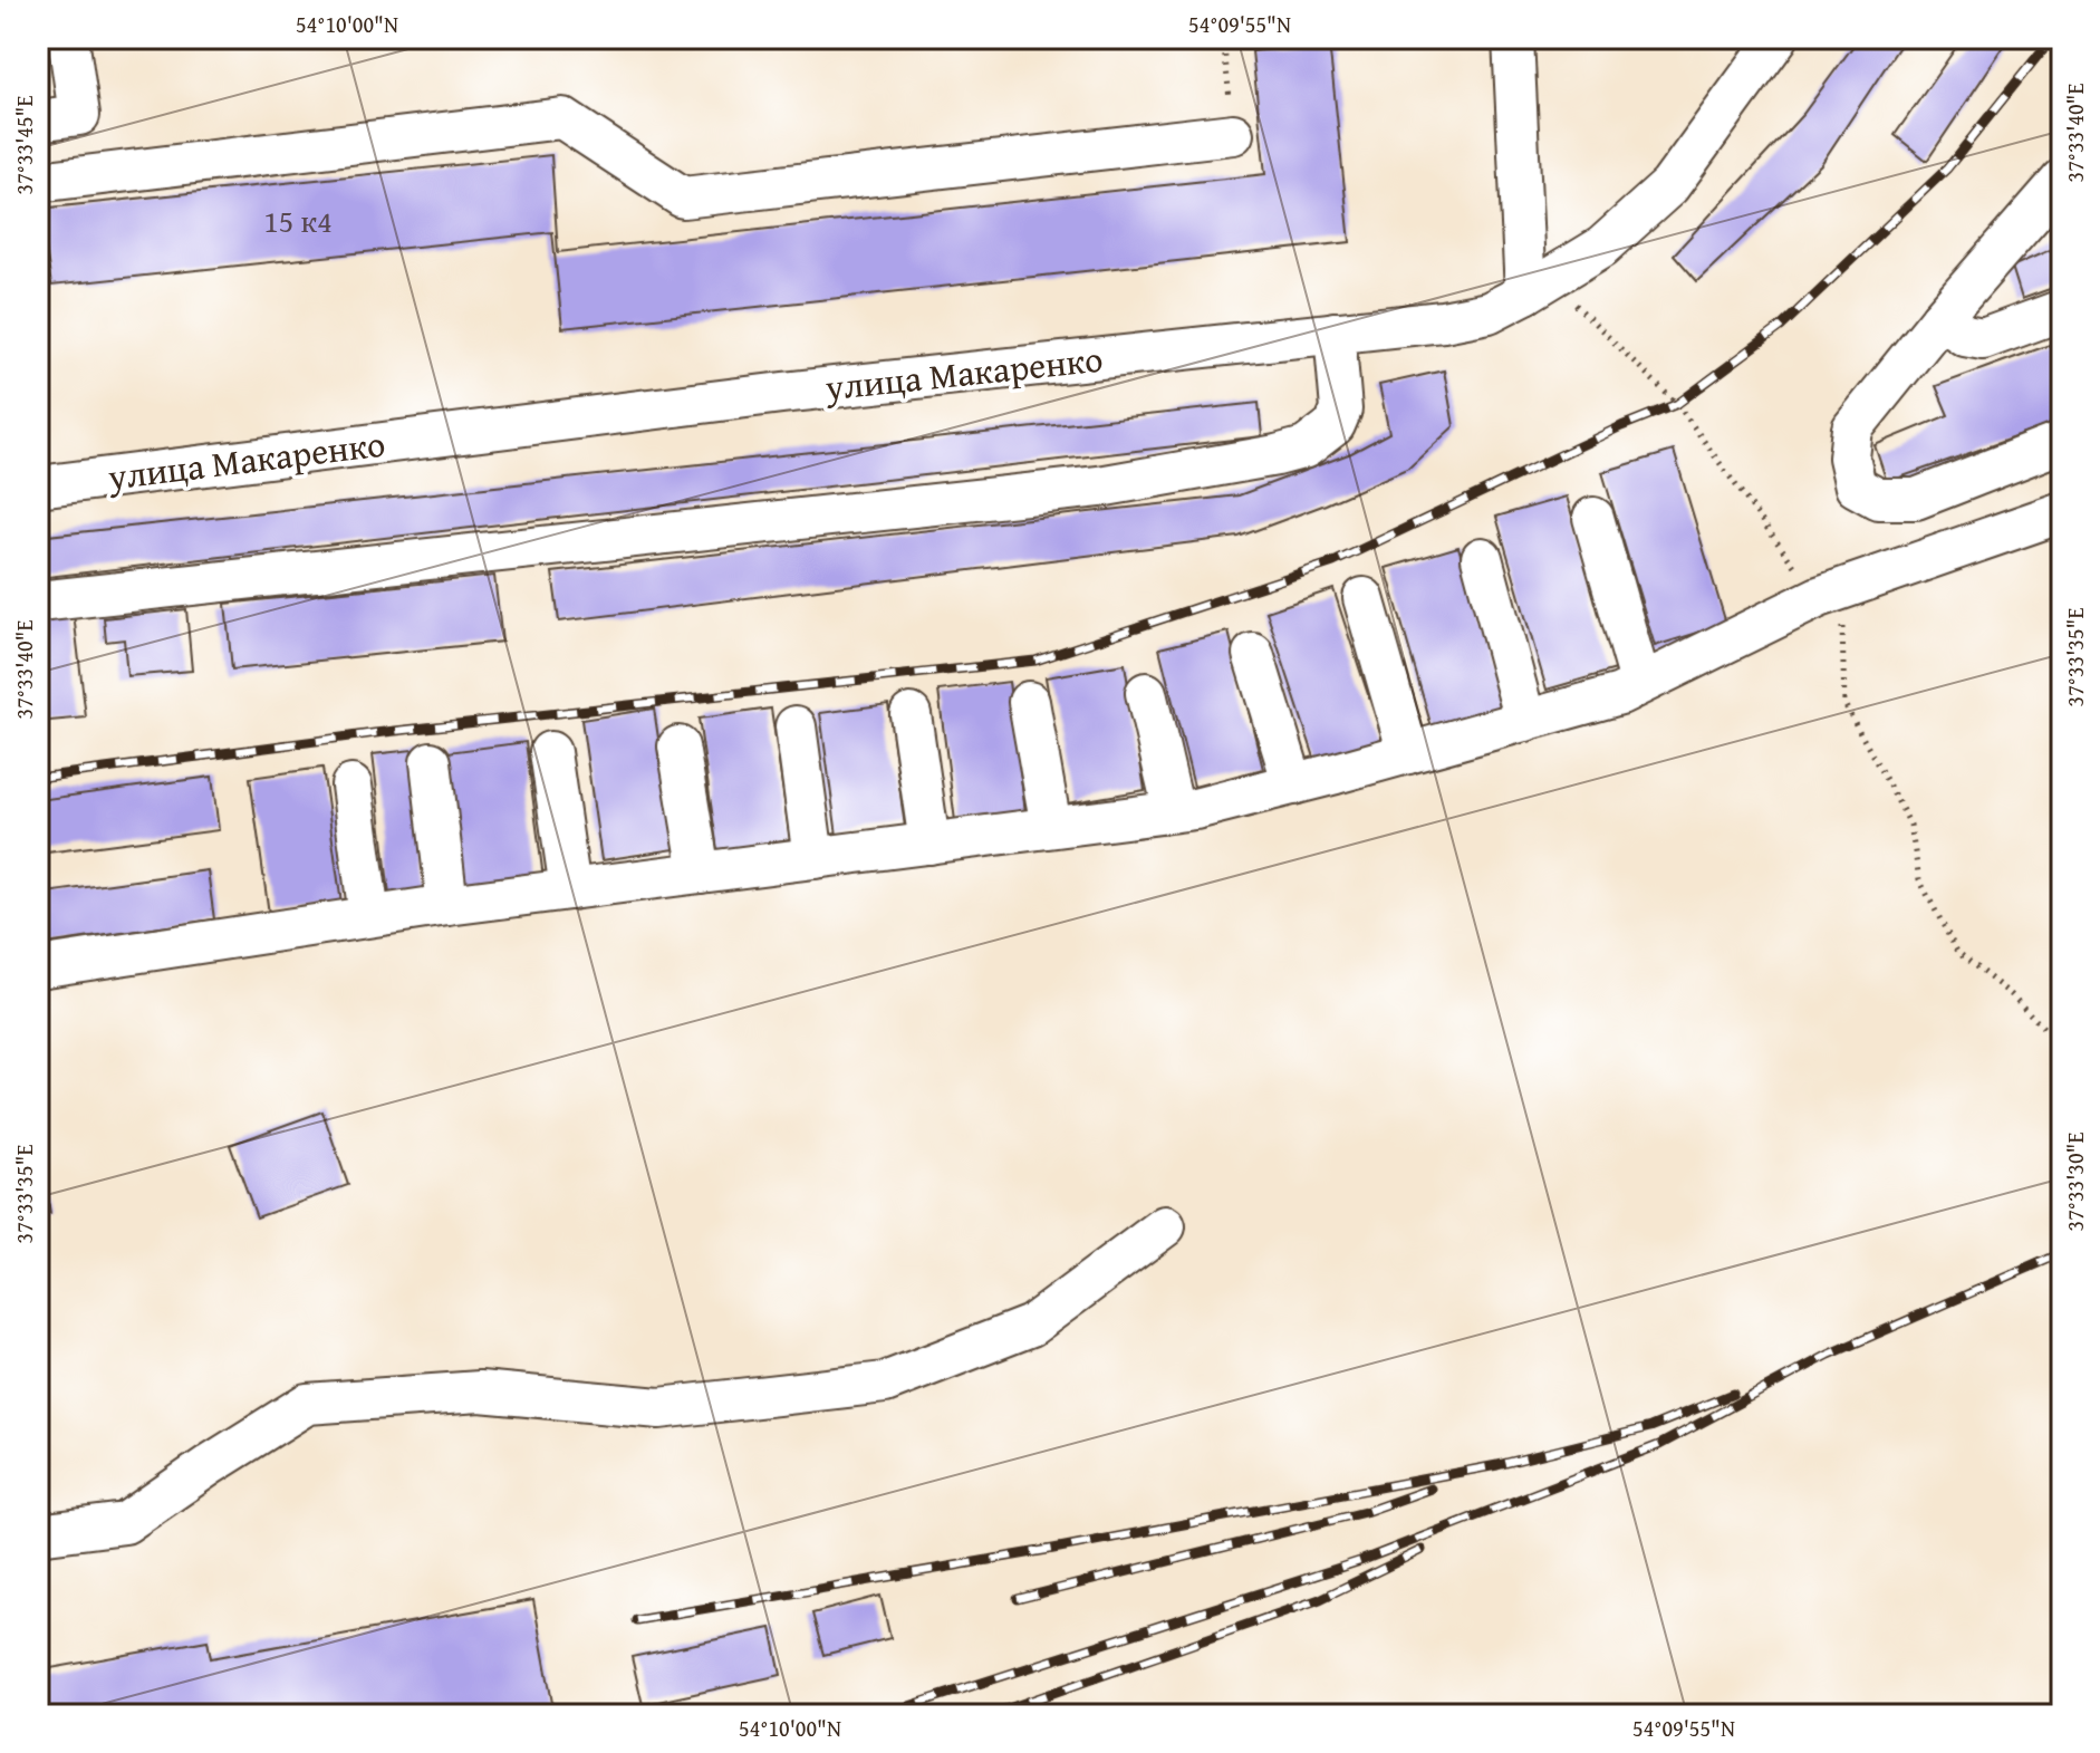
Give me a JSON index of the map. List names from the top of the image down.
{
  "streets": {
    "street": ["улица Макаренко"]
  },
  "house_numbers": ["15 к4"],
  "coordinates": [
    "54°10'00\"N",
    "54°09'55\"N",
    "37°33'40\"E",
    "37°33'45\"E",
    "37°33'35\"E",
    "37°33'30\"E"
  ]
}
